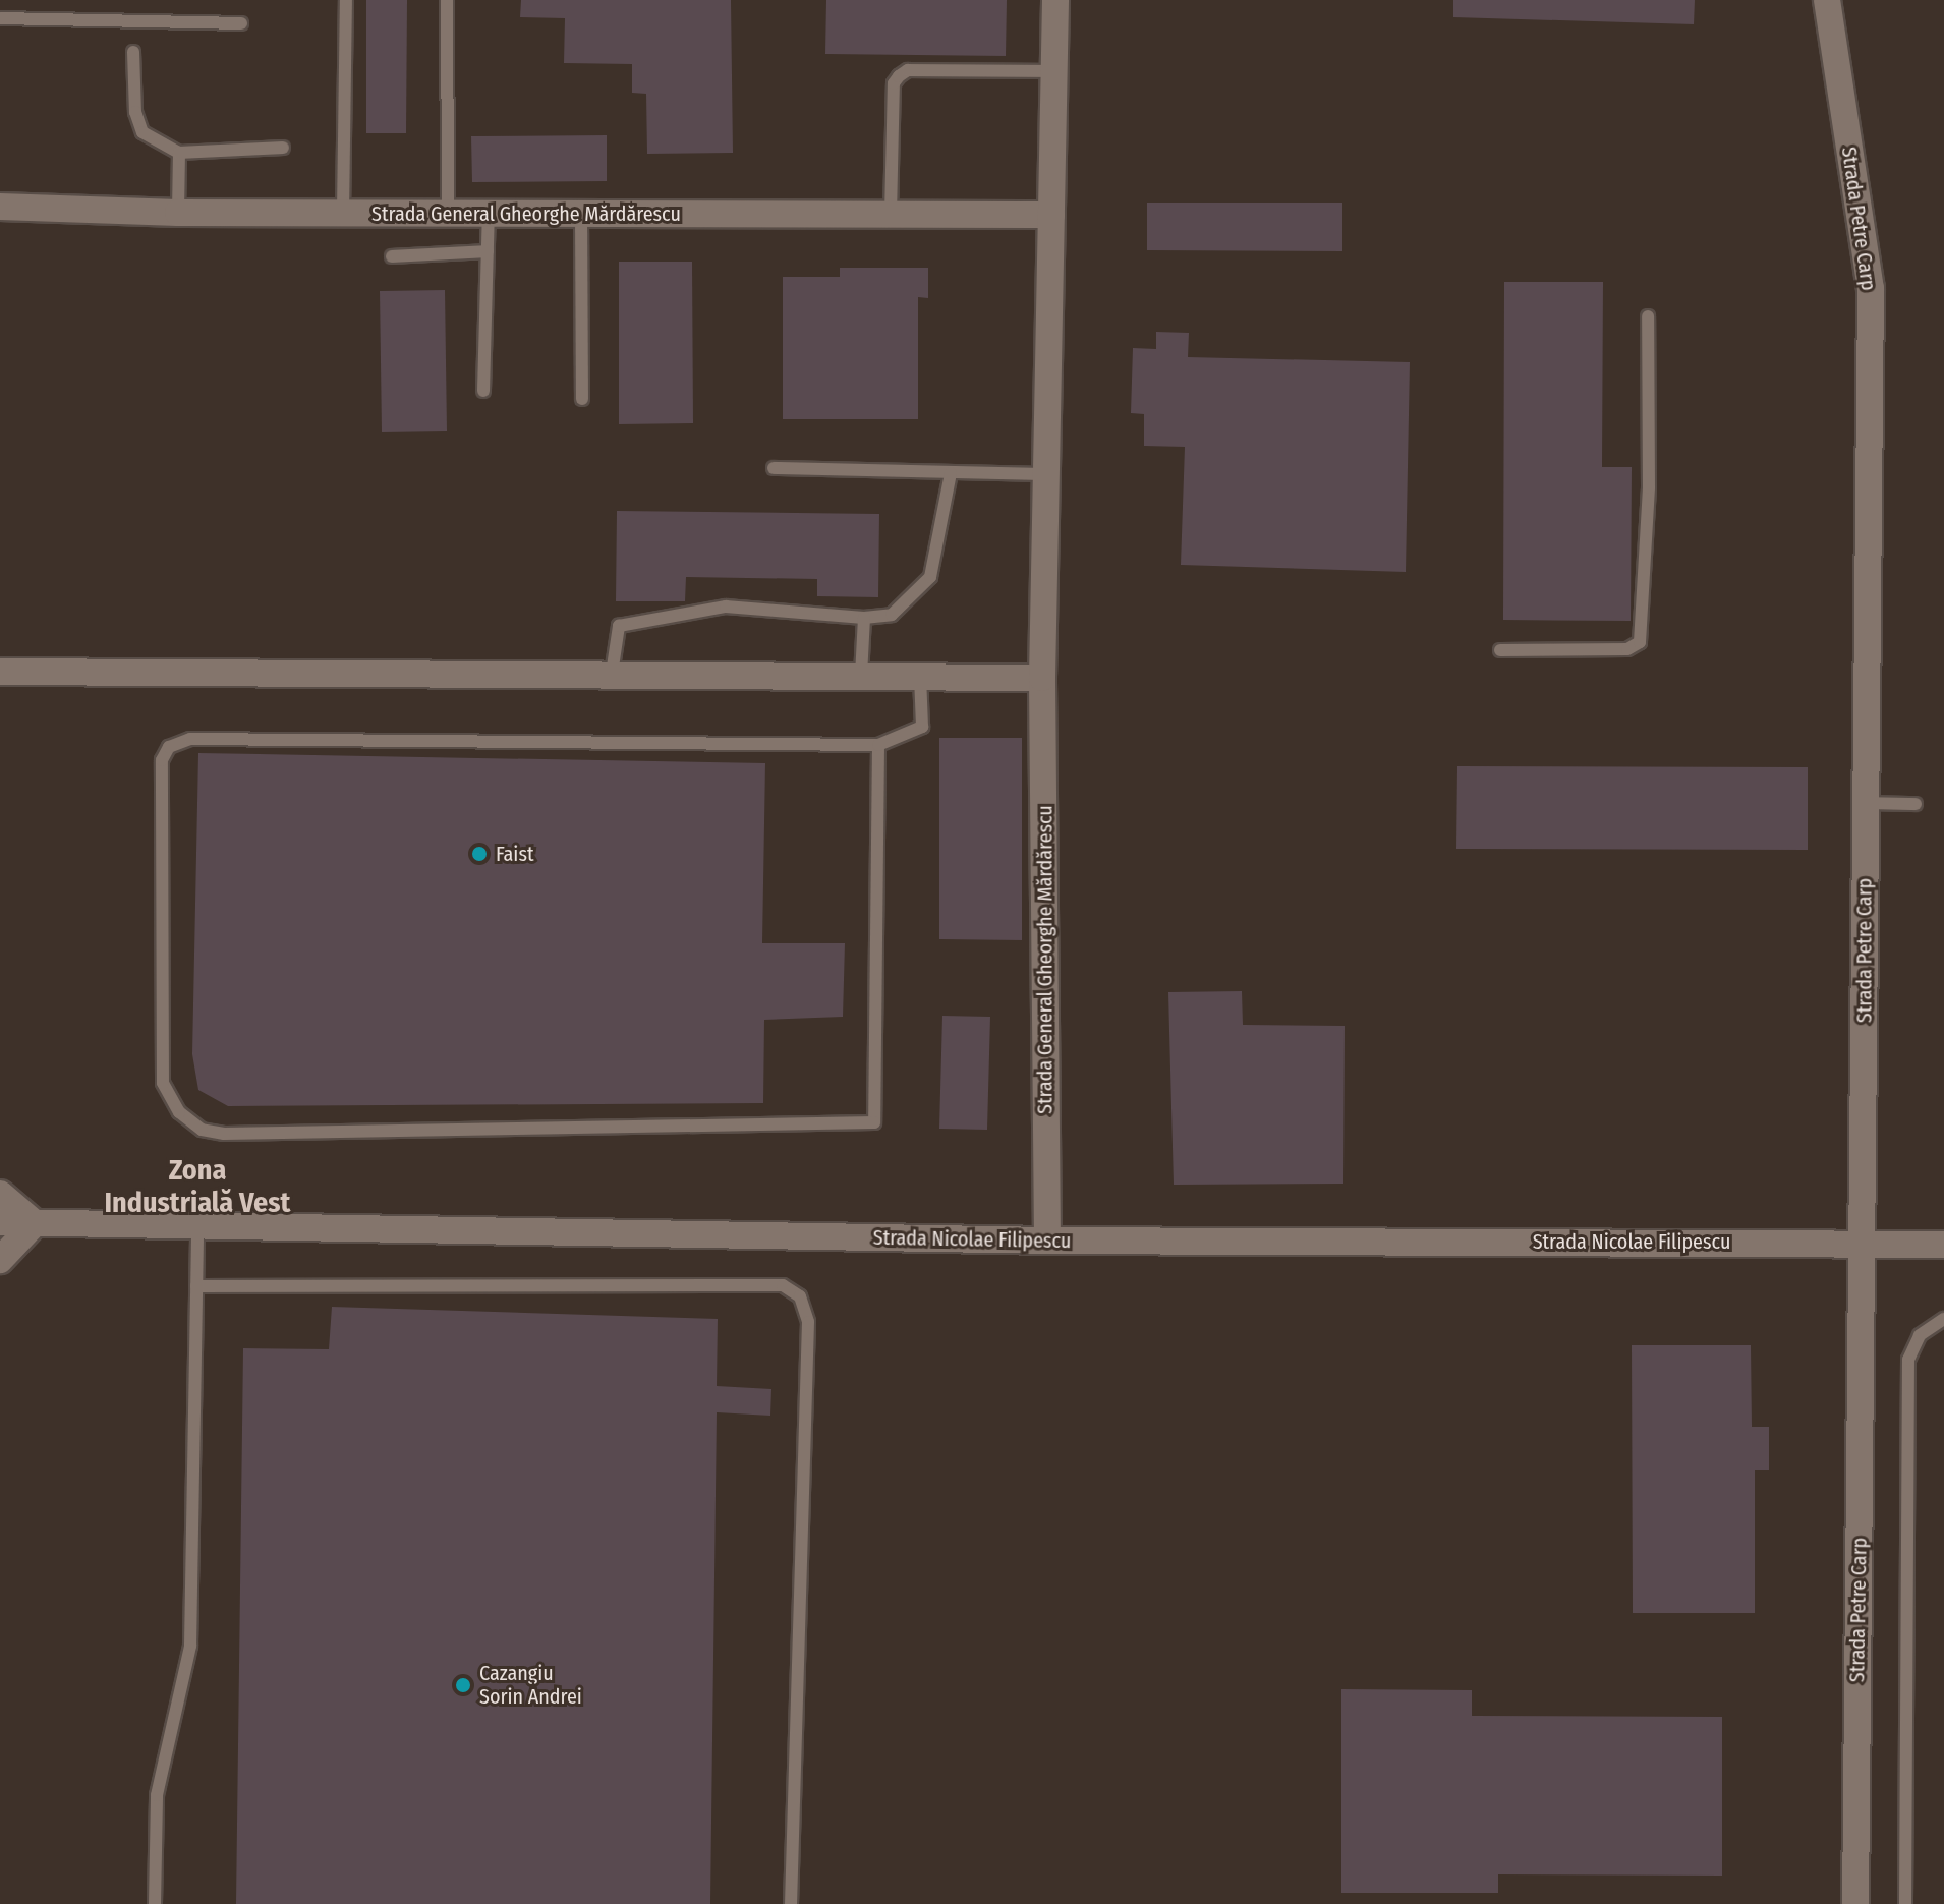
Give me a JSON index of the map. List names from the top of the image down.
{
  "streets": {
    "street": ["Strada General Gheorghe Mărdărescu", "Strada Petre Carp", "Strada Nicolae Filipescu"]
  },
  "crossings": [
    ["Strada General Gheorghe Mărdărescu", "Strada Nicolae Filipescu"],
    ["Strada Petre Carp", "Strada Nicolae Filipescu"]
  ],
  "districts": ["Zona Industrială Vest"],
  "places": ["Faist", "Cazangiu Sorin Andrei"]
}
